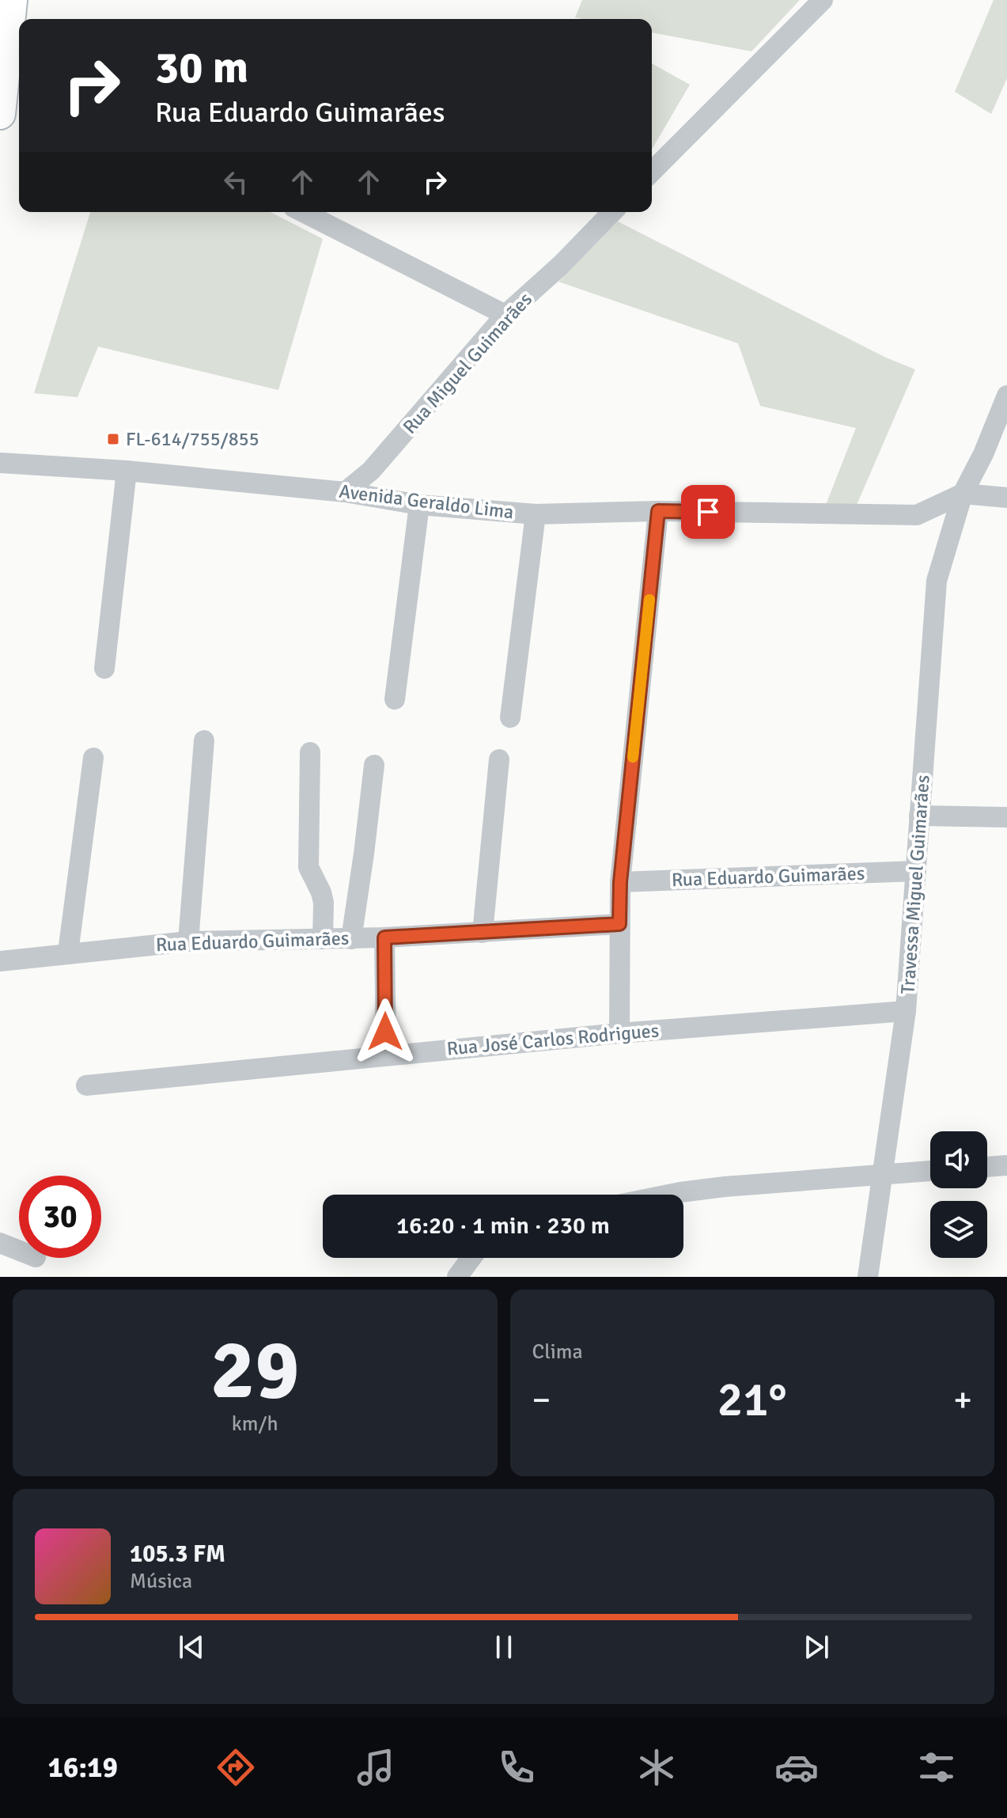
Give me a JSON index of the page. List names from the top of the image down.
{
  "streets": {
    "street": [
      "Rua Miguel Guimarães",
      "Avenida Geraldo Lima",
      "Rua Eduardo Guimarães",
      "Travessa Miguel Guimarães",
      "Rua José Carlos Rodrigues"
    ]
  },
  "crossings": [
    ["Rua Miguel Guimarães", "Avenida Geraldo Lima"],
    ["Avenida Geraldo Lima", "Travessa Miguel Guimarães"],
    ["Rua Eduardo Guimarães", "Travessa Miguel Guimarães"],
    ["Travessa Miguel Guimarães", "Rua José Carlos Rodrigues"]
  ],
  "places": {
    "transit": ["FL-614/755/855"]
  },
  "page": {
    "turn": ["30 m", "Rua Eduardo Guimarães"],
    "limit": "30",
    "trip": "16:20 · 1 min · 230 m",
    "tile": [
      ["29", "km/h"],
      "Clima"
    ],
    "heat": ["−", "21°", "+"],
    "song": ["105.3 FM", "Música"],
    "tabs": "16:19"
  }
}
